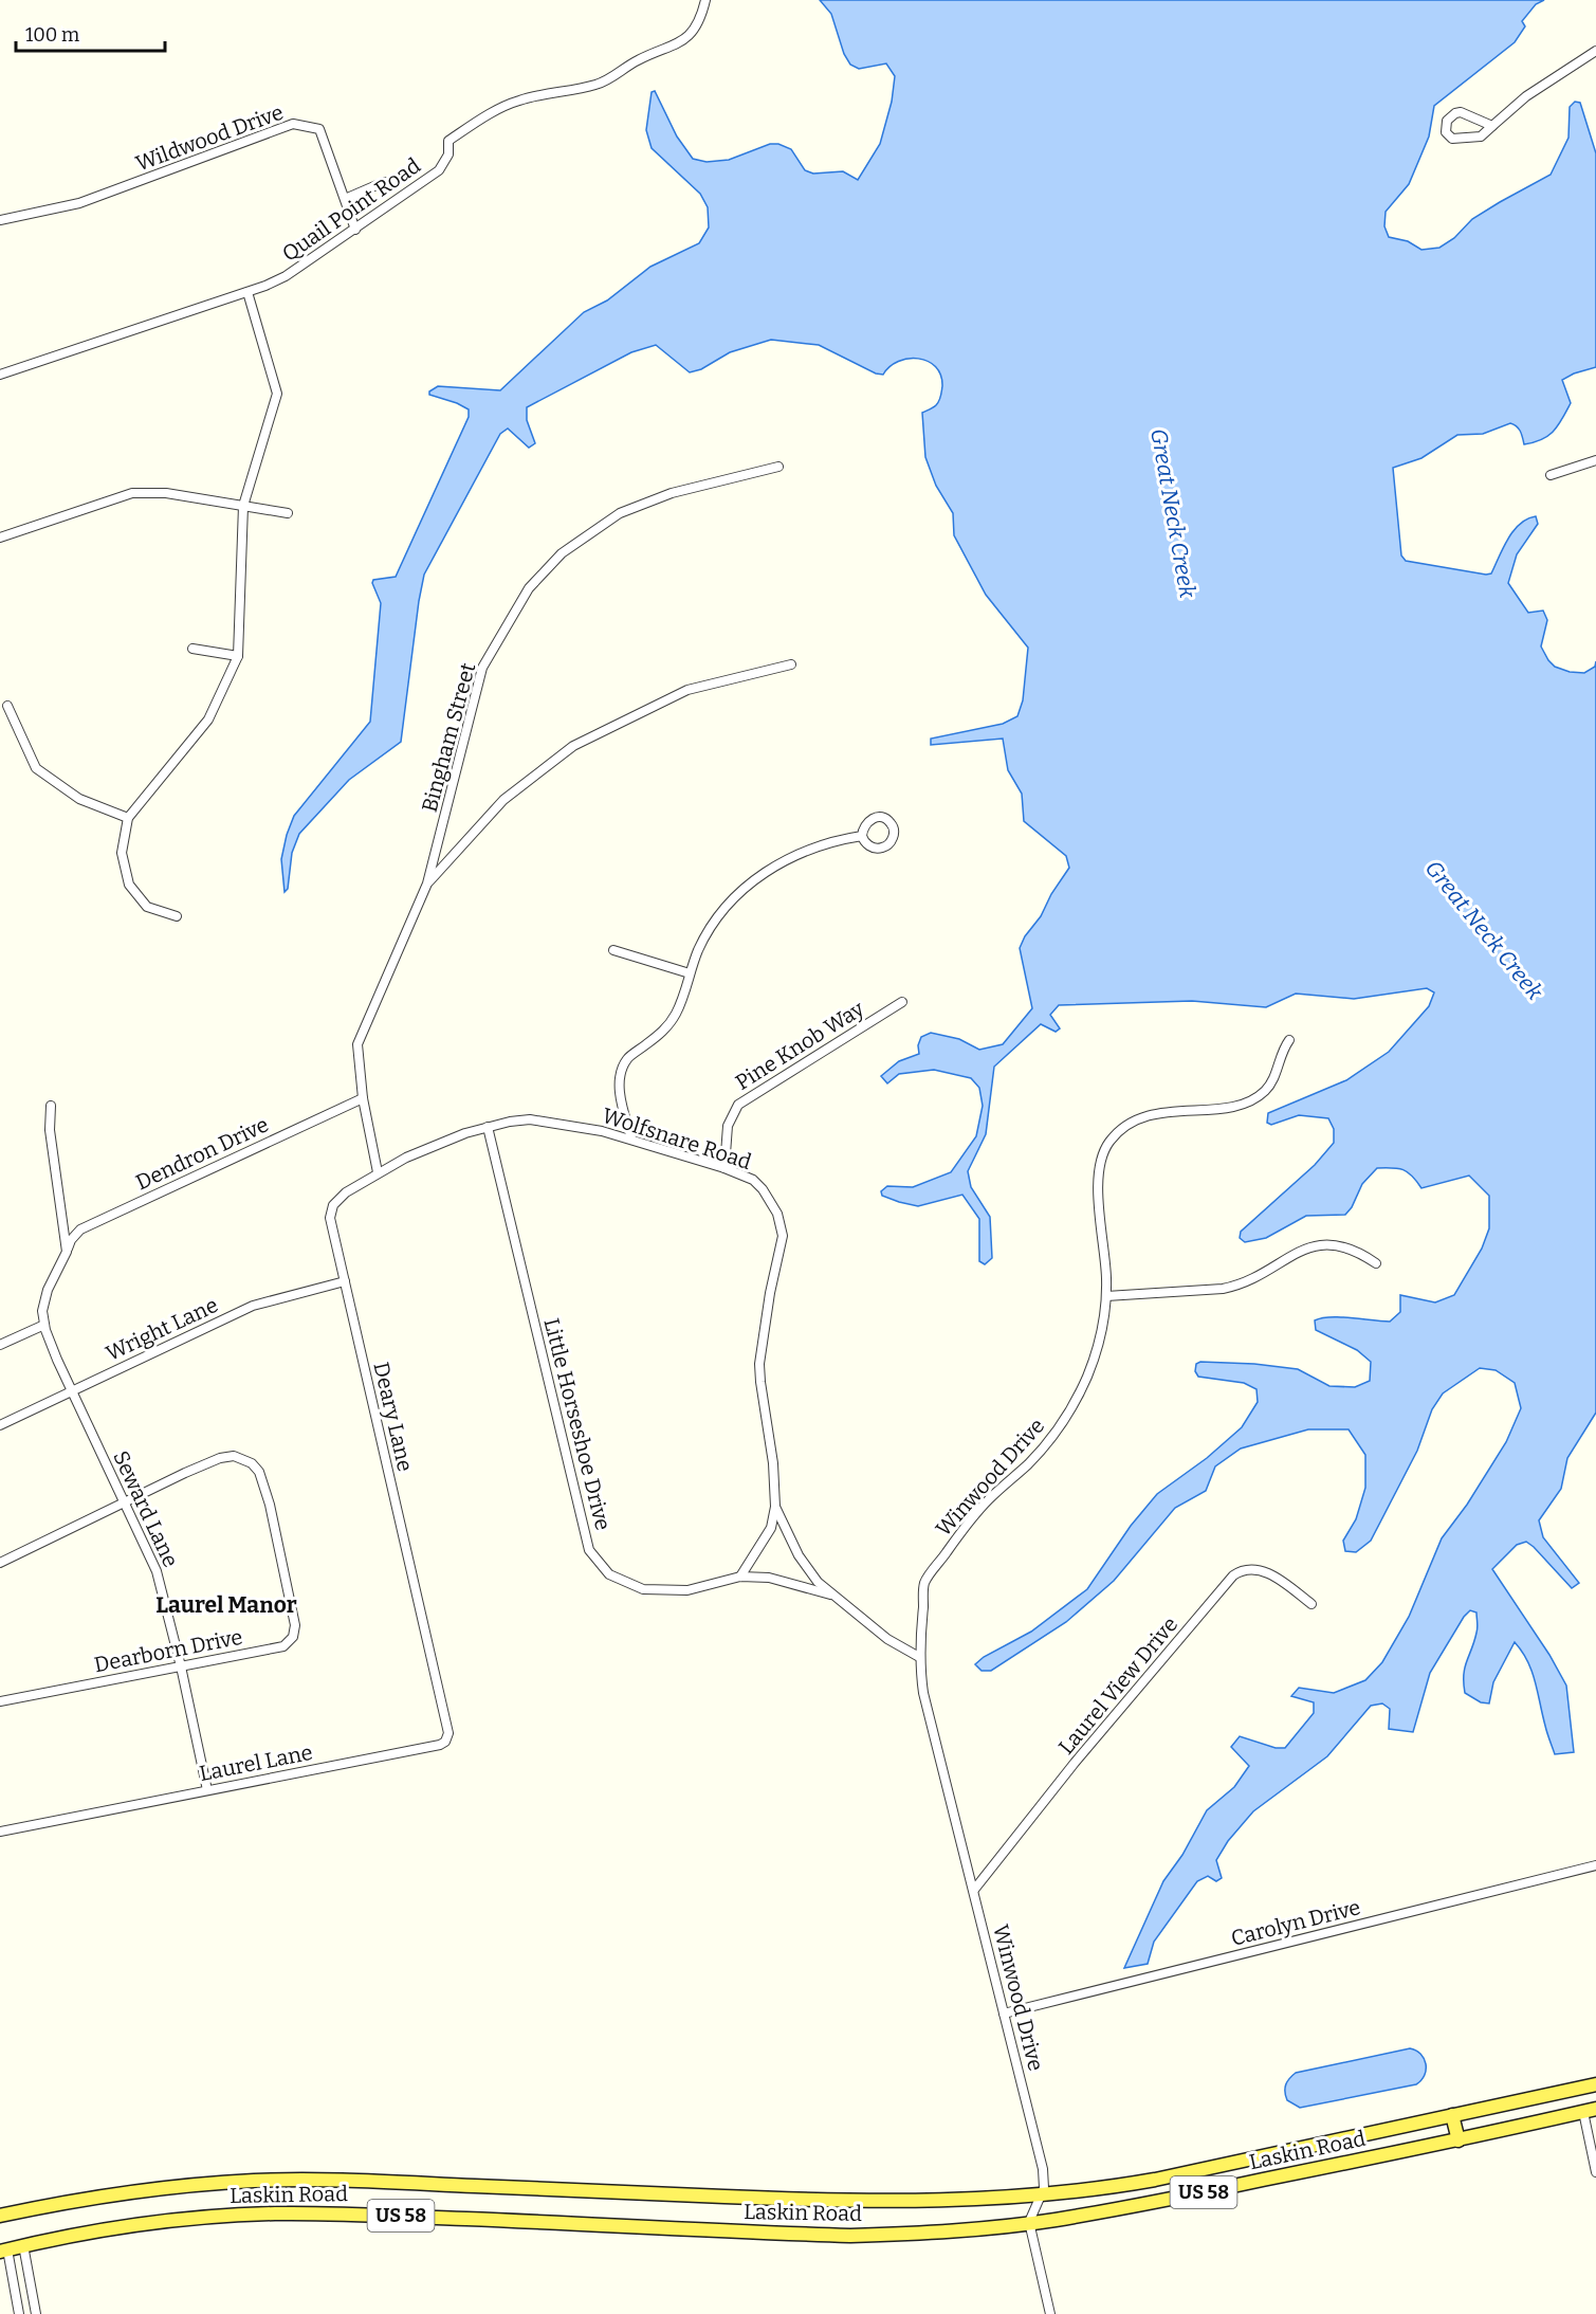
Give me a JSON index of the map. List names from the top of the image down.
{
  "streets": {
    "main road": ["Laskin Road", "US 58"],
    "street": [
      "Wildwood Drive",
      "Quail Point Road",
      "Bingham Street",
      "Pine Knob Way",
      "Wolfsnare Road",
      "Dendron Drive",
      "Wright Lane",
      "Deary Lane",
      "Little Horseshoe Drive",
      "Winwood Drive",
      "Seward Lane",
      "Dearborn Drive",
      "Laurel View Drive",
      "Laurel Lane",
      "Carolyn Drive"
    ]
  },
  "crossings": [
    ["Bingham Street", "Wolfsnare Road"],
    ["Bingham Street", "Dendron Drive"],
    ["Pine Knob Way", "Wolfsnare Road"],
    ["Wolfsnare Road", "Deary Lane"],
    ["Wolfsnare Road", "Little Horseshoe Drive"],
    ["Wolfsnare Road", "Winwood Drive"],
    ["Dendron Drive", "Seward Lane"],
    ["Wright Lane", "Deary Lane"],
    ["Wright Lane", "Seward Lane"],
    ["Deary Lane", "Laurel Lane"],
    ["Winwood Drive", "Laurel View Drive"],
    ["Winwood Drive", "Carolyn Drive"],
    ["Winwood Drive", "Laskin Road"],
    ["Seward Lane", "Dearborn Drive"],
    ["Seward Lane", "Laurel Lane"]
  ],
  "districts": ["Laurel Manor"],
  "water": ["Great Neck Creek"],
  "scale_bar": "100 m"
}
